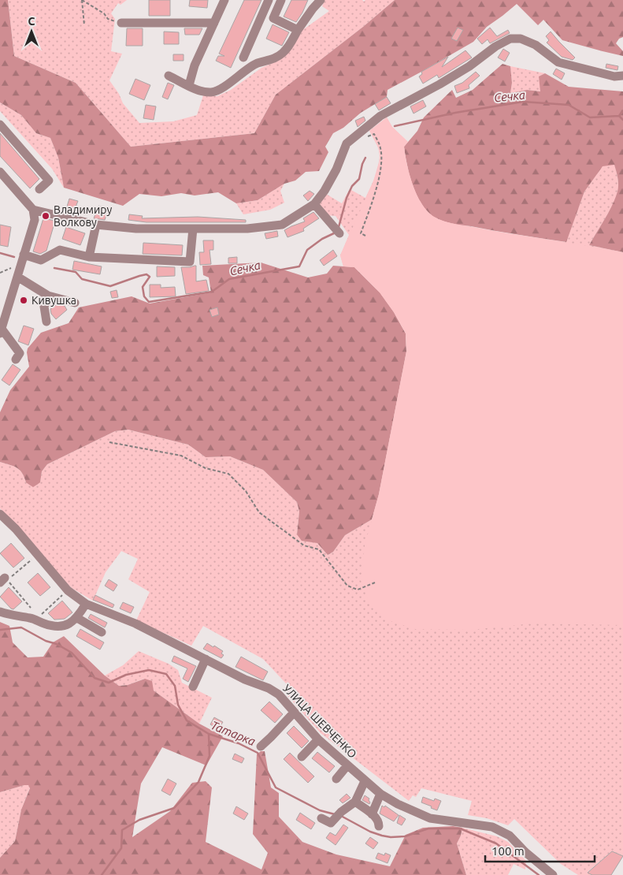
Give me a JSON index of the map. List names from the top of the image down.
{
  "streets": {
    "street": ["УЛИЦА ШЕВЧЕНКО"]
  },
  "water": ["Сечка", "Татарка"],
  "places": ["Владимиру Волкову", "Кивушка"],
  "scale_bar": "100 m",
  "north": "top"
}
